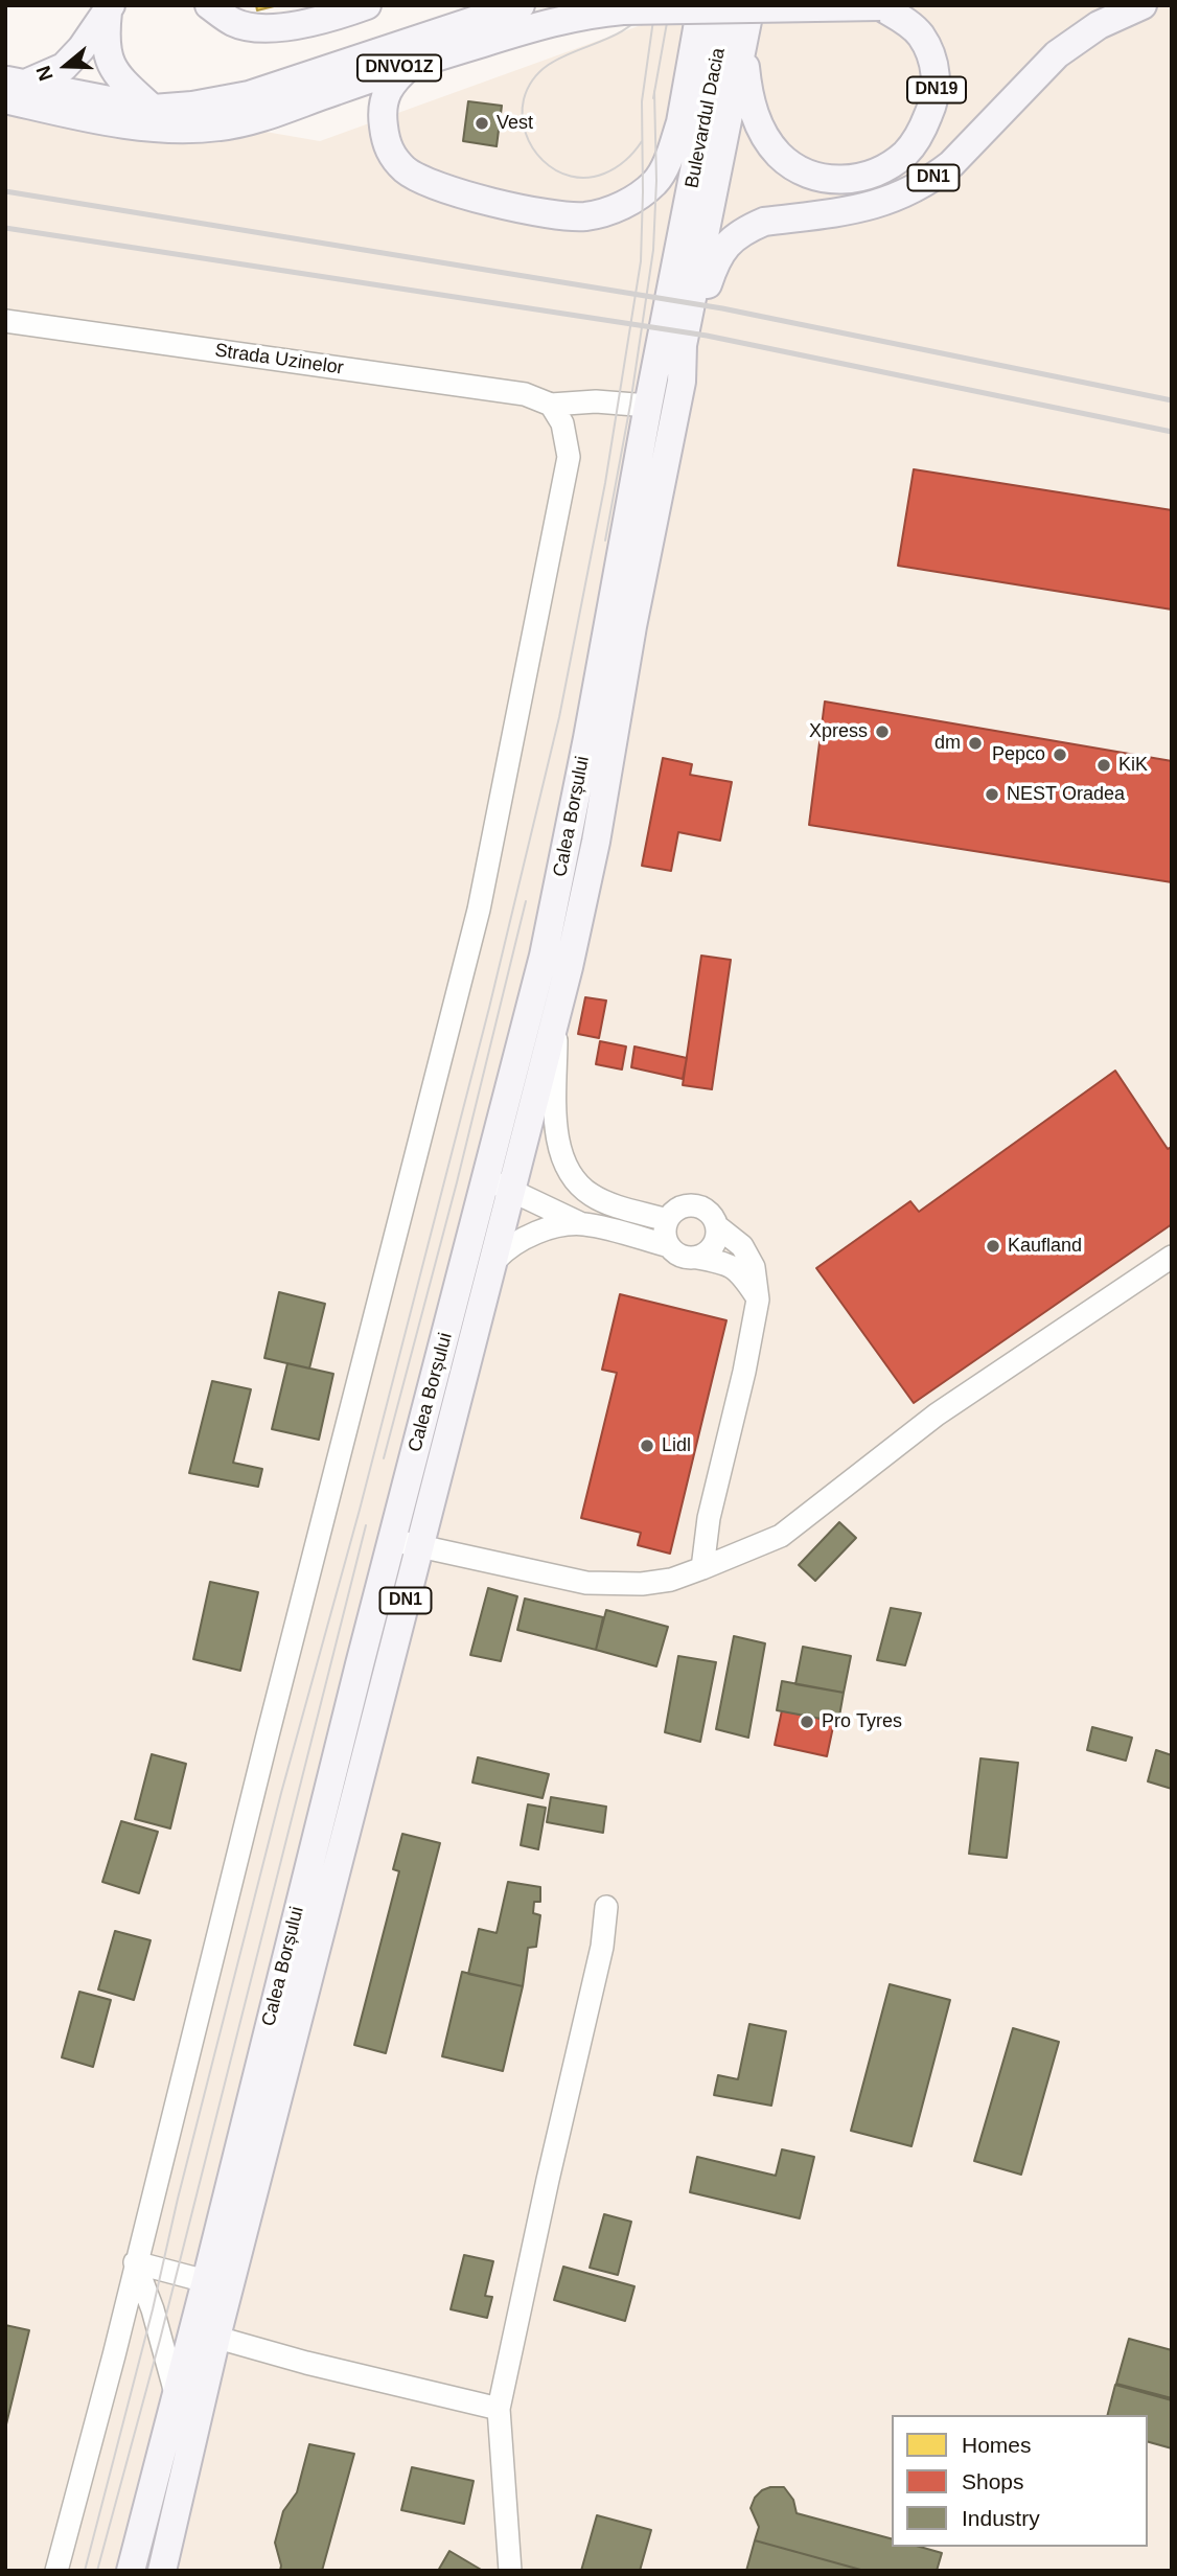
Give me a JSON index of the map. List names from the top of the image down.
{
  "streets": {
    "main road": [
      "DNVO1Z",
      "DN19",
      "Bulevardul Dacia",
      "DN1",
      "Calea Borșului"
    ],
    "street": ["Strada Uzinelor"]
  },
  "crossings": [
    ["DNVO1Z", "DN19"],
    ["DN19", "Bulevardul Dacia"],
    ["Bulevardul Dacia", "Calea Borșului"],
    ["DN1", "Calea Borșului"]
  ],
  "places": [
    "Vest",
    "Xpress",
    "dm",
    "Pepco",
    "KiK",
    "NEST Oradea",
    "Kaufland",
    "Lidl",
    "Pro Tyres"
  ],
  "legend": ["Homes", "Shops", "Industry"],
  "north": "left"
}
